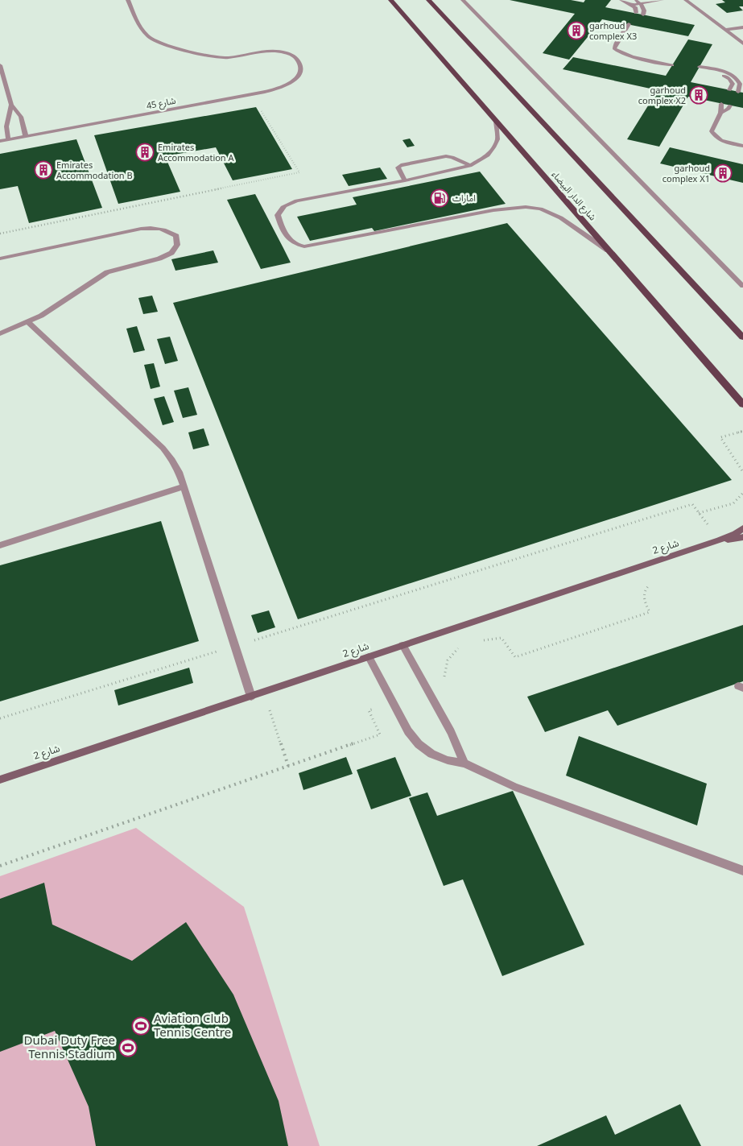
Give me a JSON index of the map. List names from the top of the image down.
{
  "streets": {
    "main road": ["شارع الدار البيضاء"],
    "street": ["شارع 45", "شارع 2"]
  },
  "places": {
    "building": [
      "garhoud complex X3",
      "garhoud complex X2",
      "Emirates Accommodation A",
      "Emirates Accommodation B",
      "garhoud complex X1"
    ],
    "fuel station": ["امارات"],
    "sports": ["Aviation Club Tennis Centre", "Dubai Duty Free Tennis Stadium"]
  }
}
